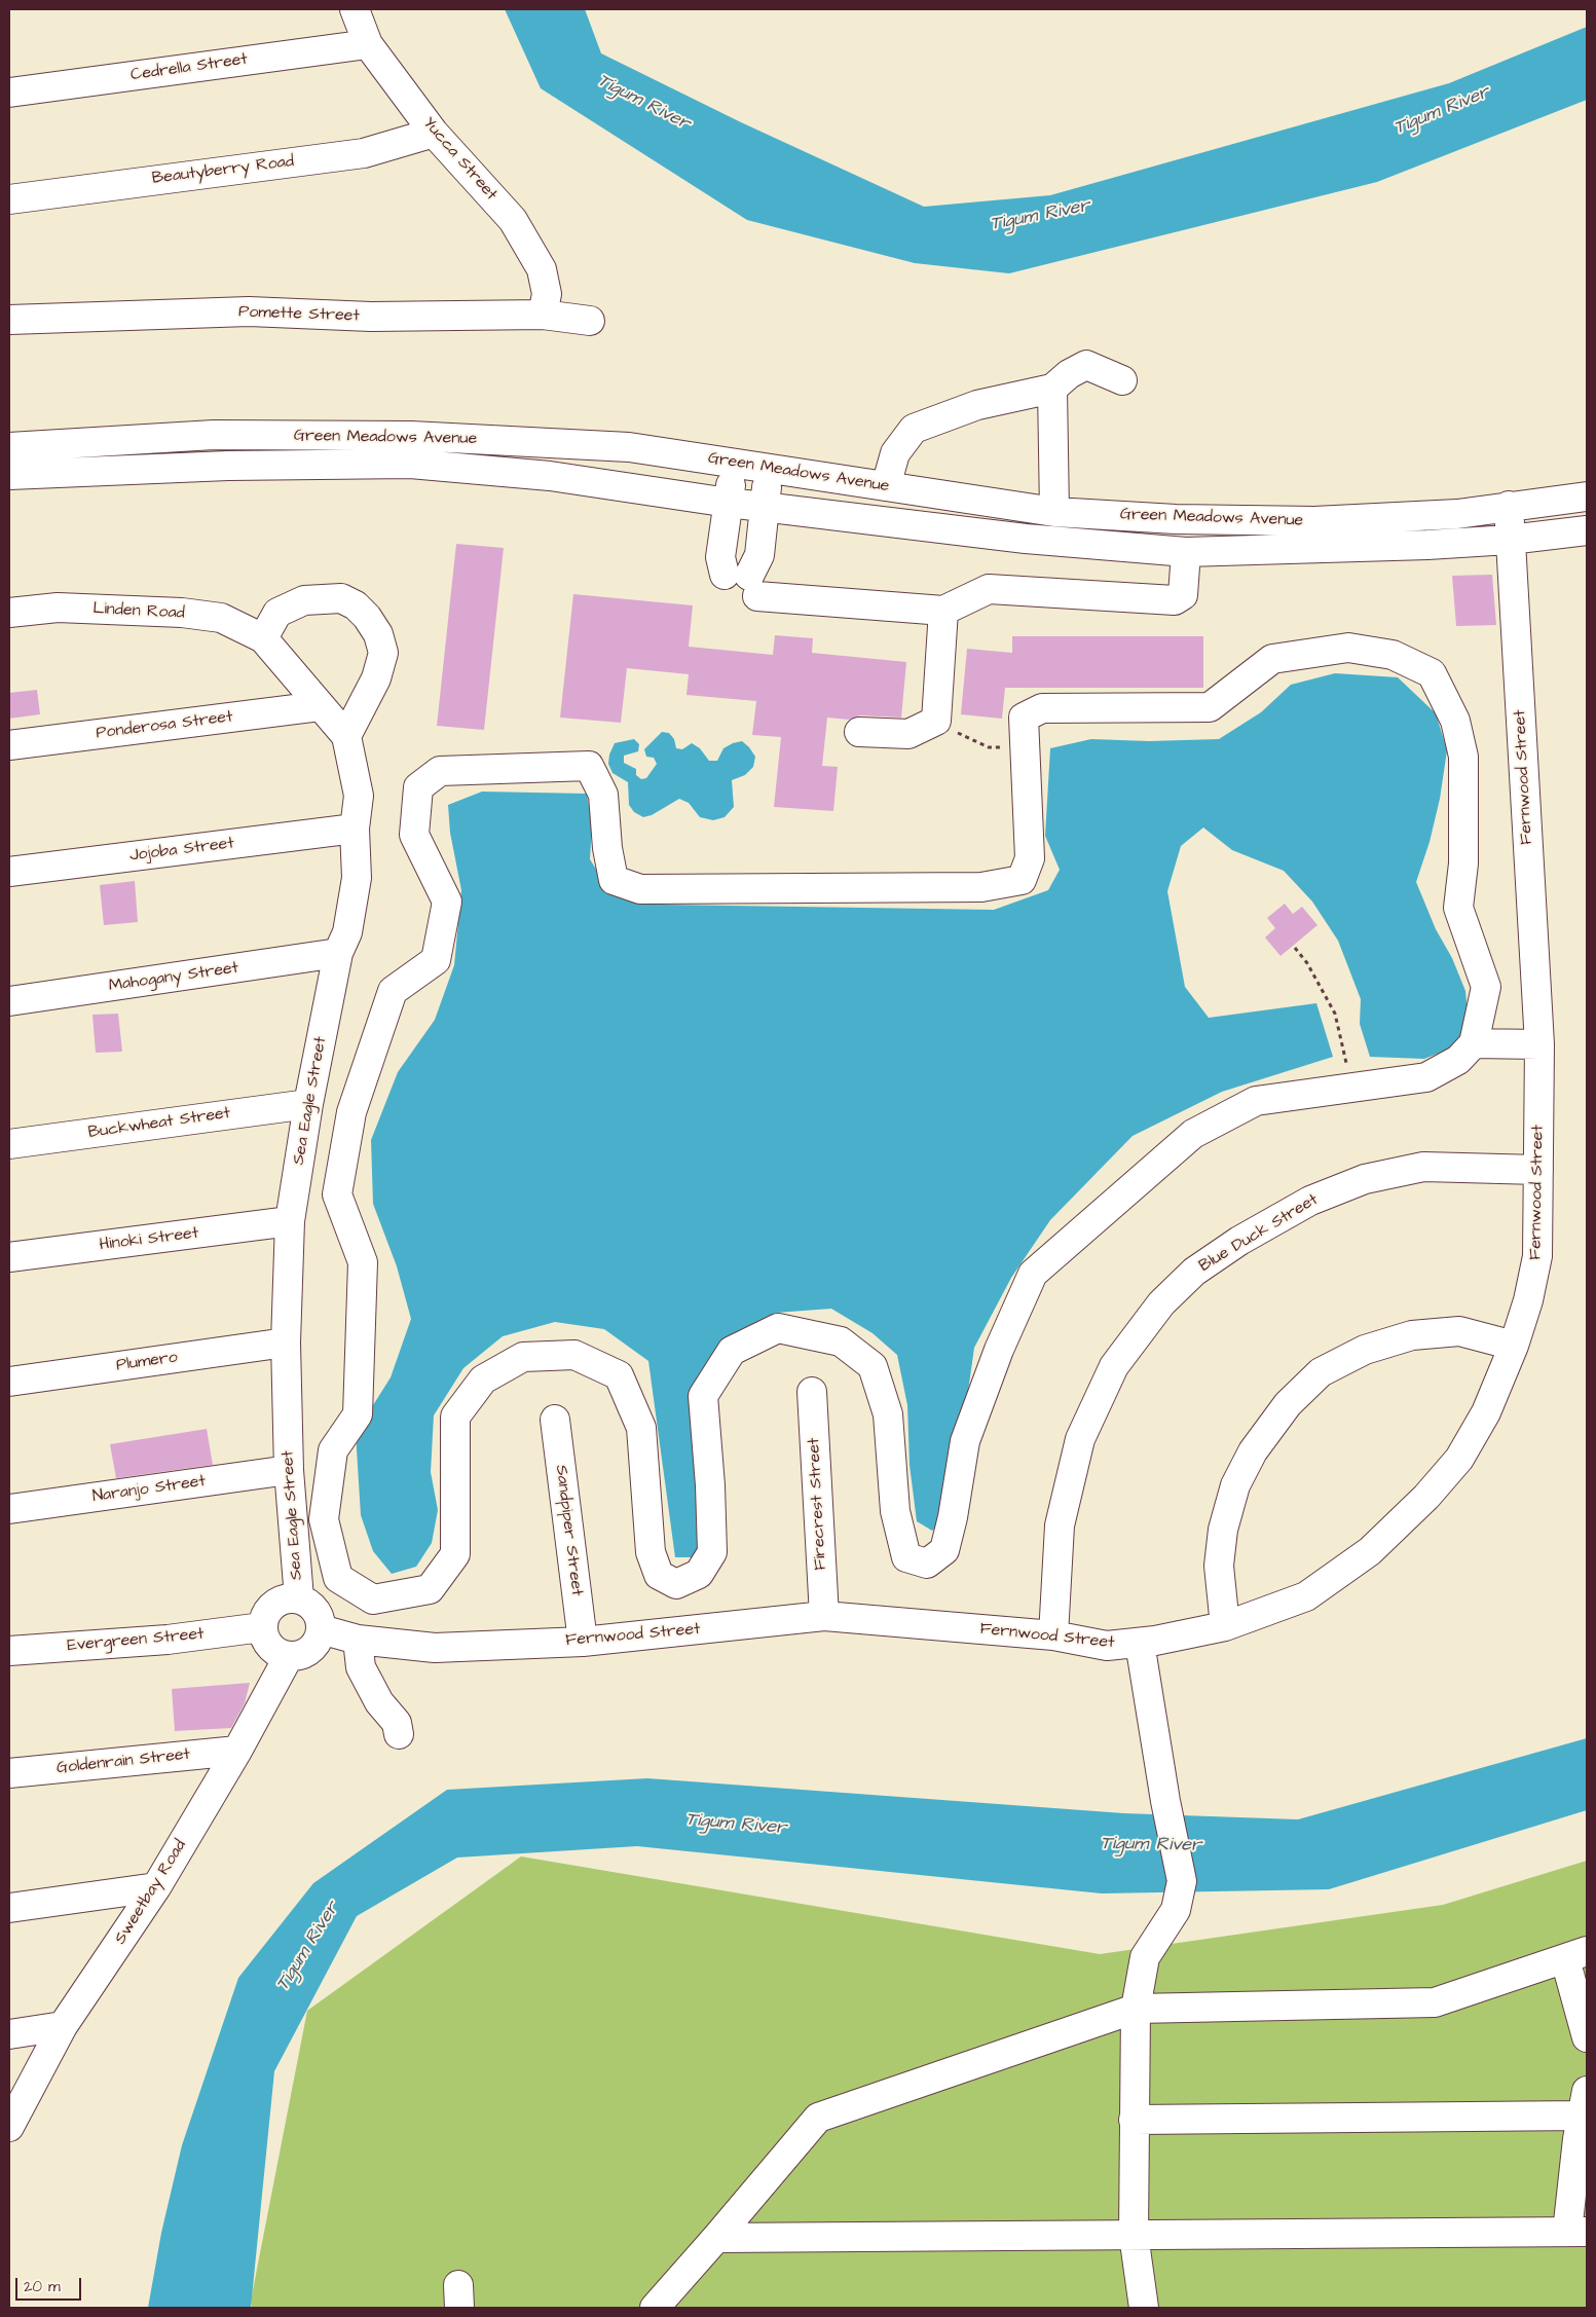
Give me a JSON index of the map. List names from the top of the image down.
{
  "streets": {
    "street": [
      "Cedrella Street",
      "Yucca Street",
      "Beautyberry Road",
      "Pomette Street",
      "Green Meadows Avenue",
      "Linden Road",
      "Ponderosa Street",
      "Fernwood Street",
      "Jojoba Street",
      "Mahogany Street",
      "Sea Eagle Street",
      "Buckwheat Street",
      "Blue Duck Street",
      "Hinoki Street",
      "Plumero",
      "Naranjo Street",
      "Firecrest Street",
      "Sandpiper Street",
      "Evergreen Street",
      "Goldenrain Street",
      "Sweetbay Road"
    ]
  },
  "crossings": [
    ["Cedrella Street", "Yucca Street"],
    ["Yucca Street", "Beautyberry Road"],
    ["Yucca Street", "Pomette Street"],
    ["Green Meadows Avenue", "Fernwood Street"],
    ["Linden Road", "Sea Eagle Street"],
    ["Ponderosa Street", "Sea Eagle Street"],
    ["Fernwood Street", "Sea Eagle Street"],
    ["Fernwood Street", "Blue Duck Street"],
    ["Fernwood Street", "Firecrest Street"],
    ["Fernwood Street", "Sandpiper Street"],
    ["Fernwood Street", "Evergreen Street"],
    ["Fernwood Street", "Sweetbay Road"],
    ["Jojoba Street", "Sea Eagle Street"],
    ["Mahogany Street", "Sea Eagle Street"],
    ["Sea Eagle Street", "Buckwheat Street"],
    ["Sea Eagle Street", "Hinoki Street"],
    ["Sea Eagle Street", "Plumero"],
    ["Sea Eagle Street", "Naranjo Street"],
    ["Sea Eagle Street", "Evergreen Street"],
    ["Sea Eagle Street", "Sweetbay Road"],
    ["Evergreen Street", "Sweetbay Road"],
    ["Goldenrain Street", "Sweetbay Road"]
  ],
  "water": ["Tigum River"],
  "scale_bar": "20 m"
}
